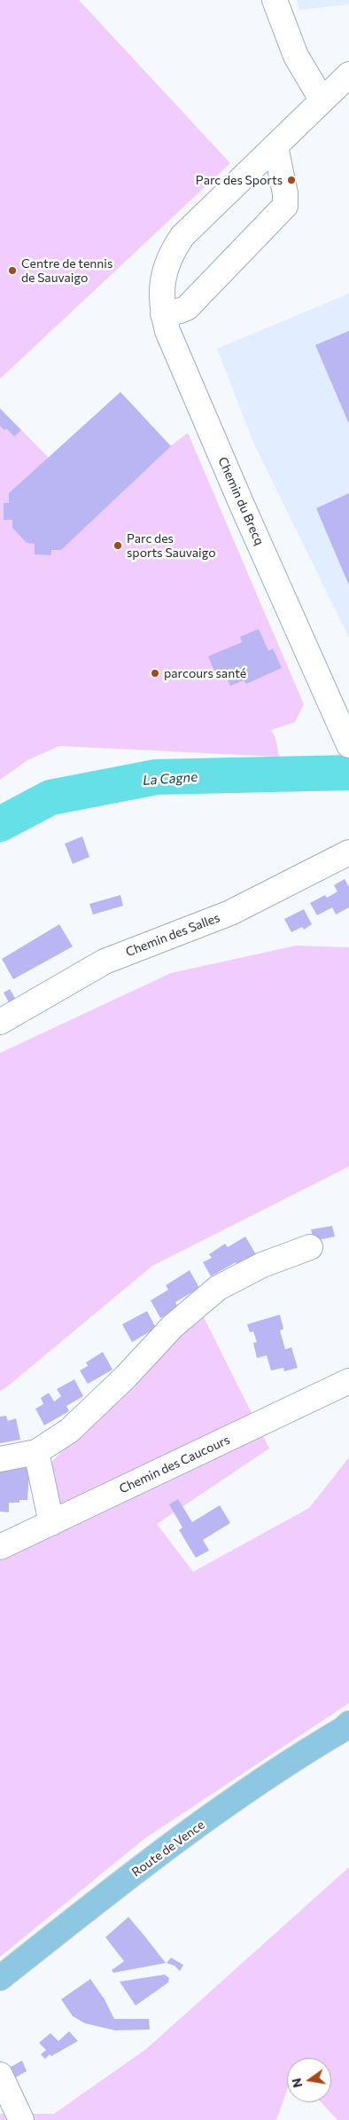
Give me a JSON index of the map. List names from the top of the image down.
{
  "streets": {
    "main road": ["Route de Vence"],
    "street": ["Chemin du Brecq", "Chemin des Salles", "Chemin des Caucours"]
  },
  "water": ["La Cagne"],
  "places": [
    "Parc des Sports",
    "Centre de tennis de Sauvaigo",
    "Parc des sports Sauvaigo",
    "parcours santé"
  ],
  "north": "left"
}
